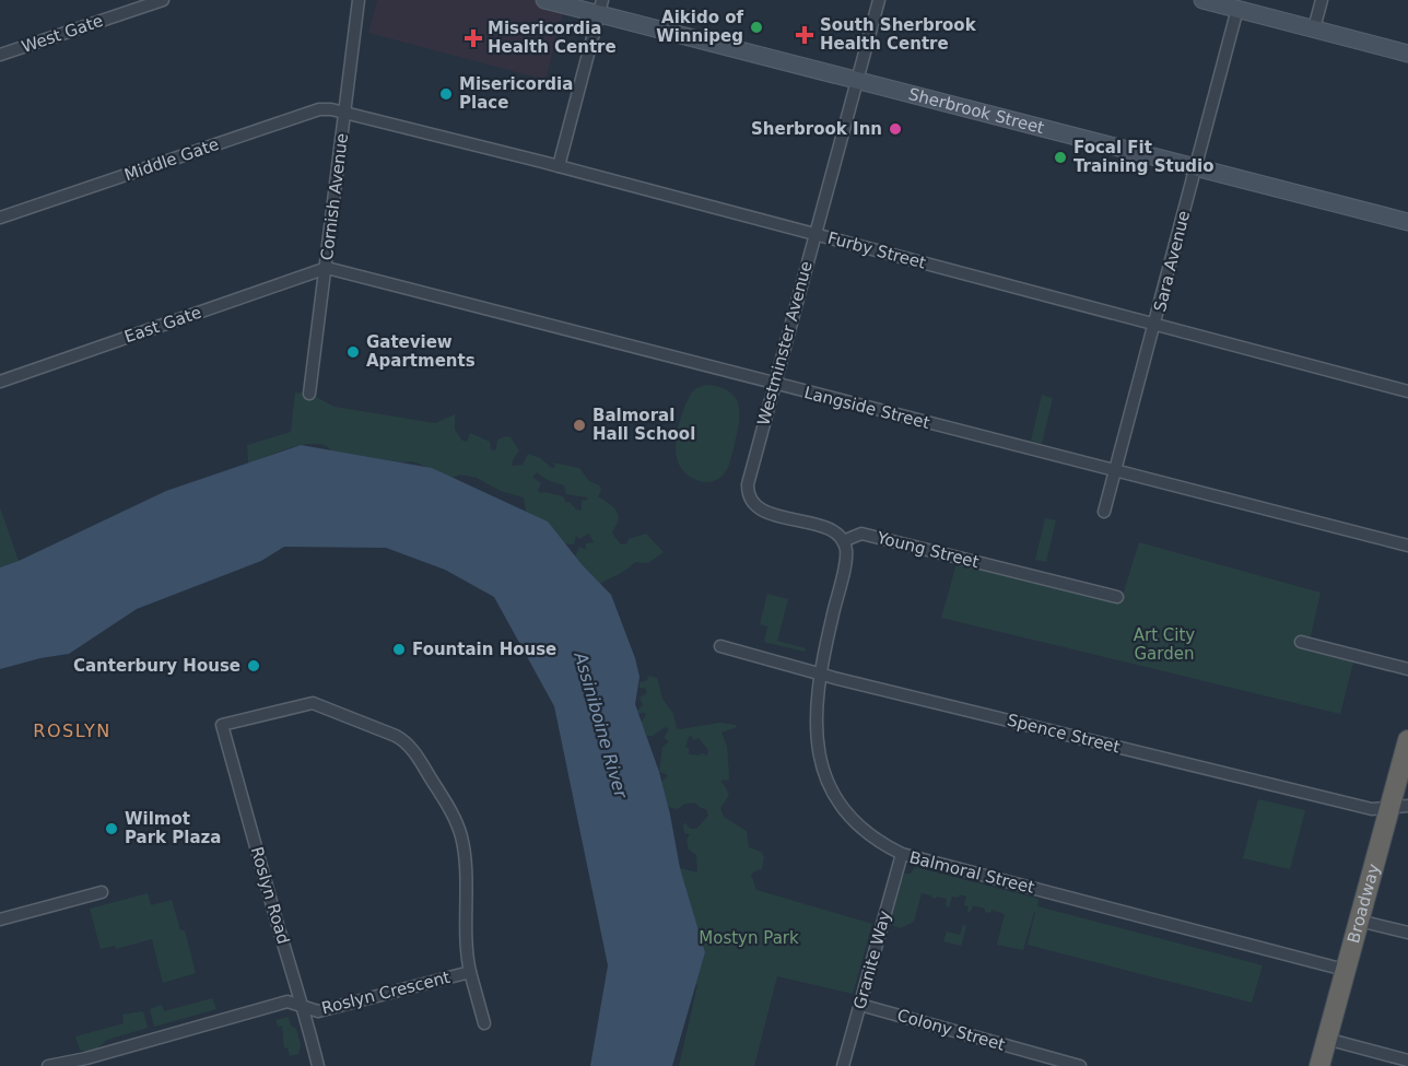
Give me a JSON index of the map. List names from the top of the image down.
{
  "streets": {
    "highway": ["Broadway"],
    "main road": ["Sherbrook Street"],
    "street": [
      "West Gate",
      "Middle Gate",
      "Cornish Avenue",
      "Furby Street",
      "Sara Avenue",
      "East Gate",
      "Westminster Avenue",
      "Langside Street",
      "Young Street",
      "Spence Street",
      "Balmoral Street",
      "Roslyn Road",
      "Granite Way",
      "Roslyn Crescent",
      "Colony Street"
    ]
  },
  "crossings": [
    ["Sherbrook Street", "Sara Avenue"],
    ["Sherbrook Street", "Westminster Avenue"],
    ["Middle Gate", "Cornish Avenue"],
    ["Middle Gate", "Furby Street"],
    ["Cornish Avenue", "Furby Street"],
    ["Cornish Avenue", "East Gate"],
    ["Cornish Avenue", "Langside Street"],
    ["Furby Street", "Sara Avenue"],
    ["Furby Street", "Westminster Avenue"],
    ["Sara Avenue", "Langside Street"],
    ["East Gate", "Langside Street"],
    ["Westminster Avenue", "Langside Street"],
    ["Westminster Avenue", "Young Street"],
    ["Westminster Avenue", "Balmoral Street"],
    ["Young Street", "Balmoral Street"],
    ["Spence Street", "Balmoral Street"],
    ["Spence Street", "Broadway"],
    ["Balmoral Street", "Broadway"],
    ["Balmoral Street", "Granite Way"],
    ["Roslyn Road", "Roslyn Crescent"],
    ["Granite Way", "Colony Street"]
  ],
  "districts": ["ROSLYN"],
  "water": ["Assiniboine River"],
  "parks": ["Art City Garden", "Mostyn Park"],
  "places": {
    "other": [
      "Aikido of Winnipeg",
      "Misericordia Place",
      "Sherbrook Inn",
      "Focal Fit Training Studio",
      "Gateview Apartments",
      "Balmoral Hall School",
      "Fountain House",
      "Canterbury House",
      "Wilmot Park Plaza"
    ],
    "health": ["South Sherbrook Health Centre", "Misericordia Health Centre"]
  }
}
